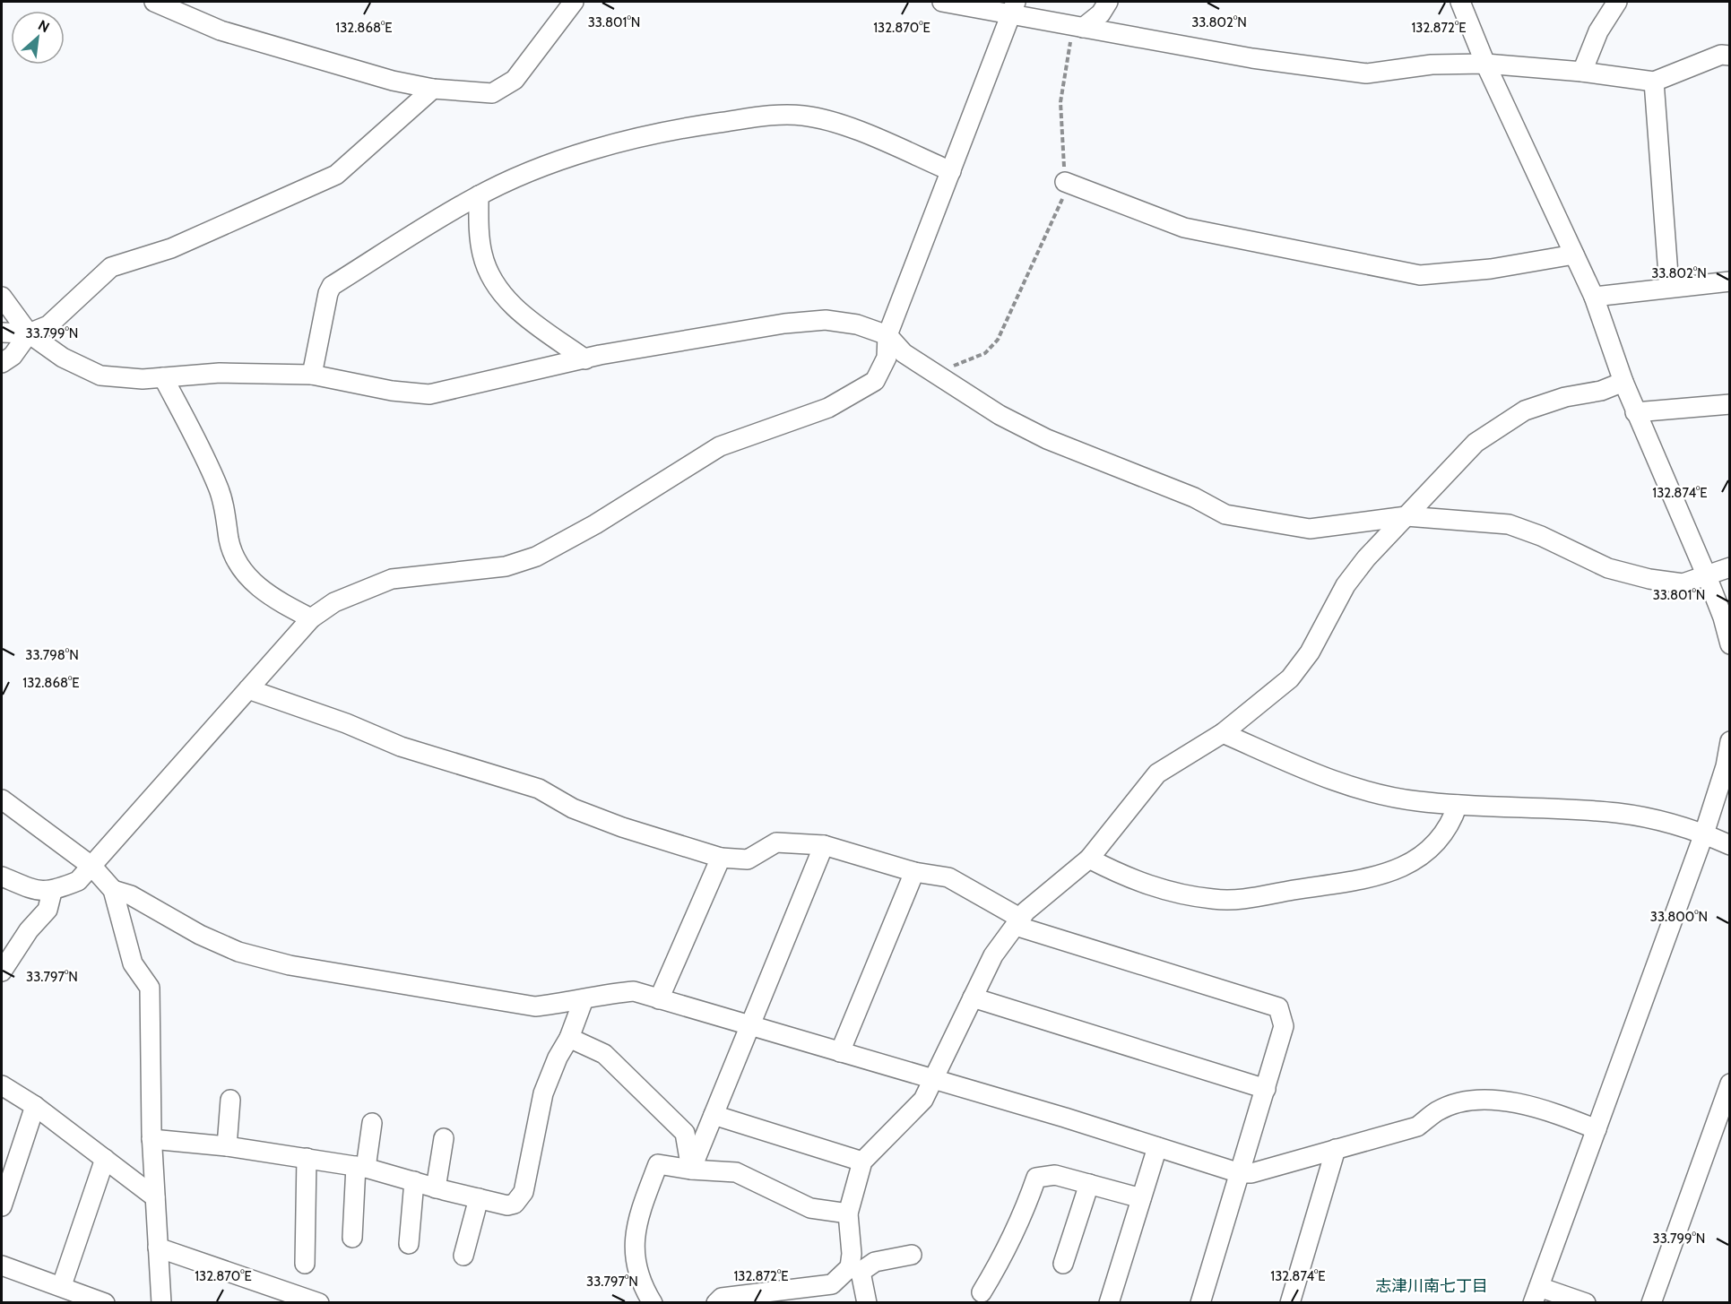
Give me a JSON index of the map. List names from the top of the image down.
{
  "districts": ["志津川南七丁目"],
  "north": "top right",
  "coordinates": [
    "33.801°N",
    "33.802°N",
    "132.868°E",
    "132.870°E",
    "132.872°E",
    "33.799°N",
    "132.874°E",
    "33.798°N",
    "33.800°N",
    "33.797°N"
  ]
}
